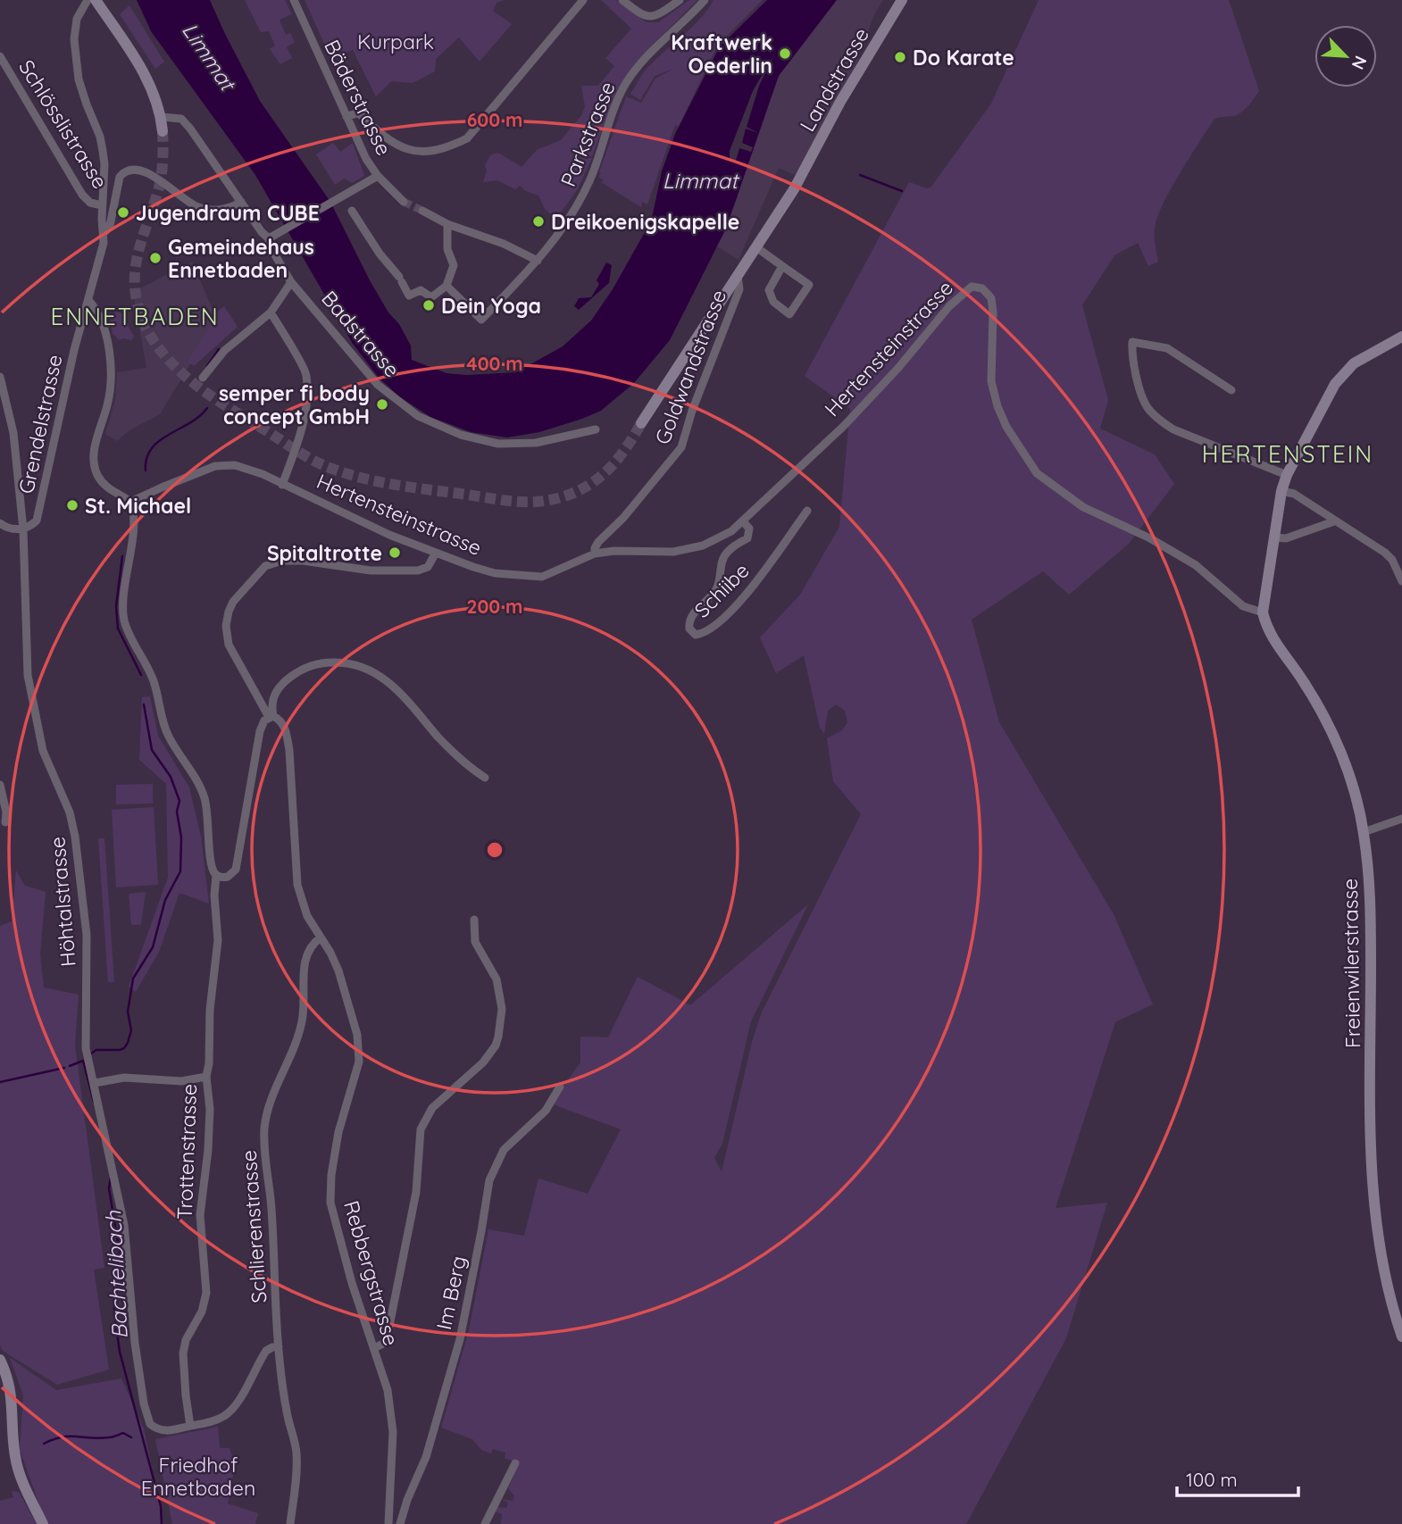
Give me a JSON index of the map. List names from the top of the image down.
{
  "streets": {
    "street": [
      "Landstrasse",
      "Bäderstrasse",
      "Schlösslistrasse",
      "Parkstrasse",
      "Badstrasse",
      "Hertensteinstrasse",
      "Goldwandstrasse",
      "Grendelstrasse",
      "Schiibe",
      "Höhtalstrasse",
      "Freienwilerstrasse",
      "Trottenstrasse",
      "Schlierenstrasse",
      "Rebbergstrasse",
      "Im Berg"
    ]
  },
  "crossings": [
    ["Badstrasse", "Grendelstrasse"],
    ["Hertensteinstrasse", "Goldwandstrasse"],
    ["Hertensteinstrasse", "Schiibe"],
    ["Hertensteinstrasse", "Freienwilerstrasse"],
    ["Hertensteinstrasse", "Trottenstrasse"],
    ["Hertensteinstrasse", "Rebbergstrasse"],
    ["Grendelstrasse", "Höhtalstrasse"],
    ["Höhtalstrasse", "Trottenstrasse"],
    ["Schlierenstrasse", "Rebbergstrasse"]
  ],
  "districts": ["ENNETBADEN", "HERTENSTEIN"],
  "water": ["Limmat", "Bachtelibach"],
  "parks": ["Kurpark", "Friedhof Ennetbaden"],
  "places": [
    "Kraftwerk Oederlin",
    "Do Karate",
    "Jugendraum CUBE",
    "Dreikoenigskapelle",
    "Gemeindehaus Ennetbaden",
    "Dein Yoga",
    "semper fi body concept GmbH",
    "St. Michael",
    "Spitaltrotte"
  ],
  "scale_bar": "100 m",
  "north": "bottom right",
  "rings": ["600 m", "400 m", "200 m"]
}
